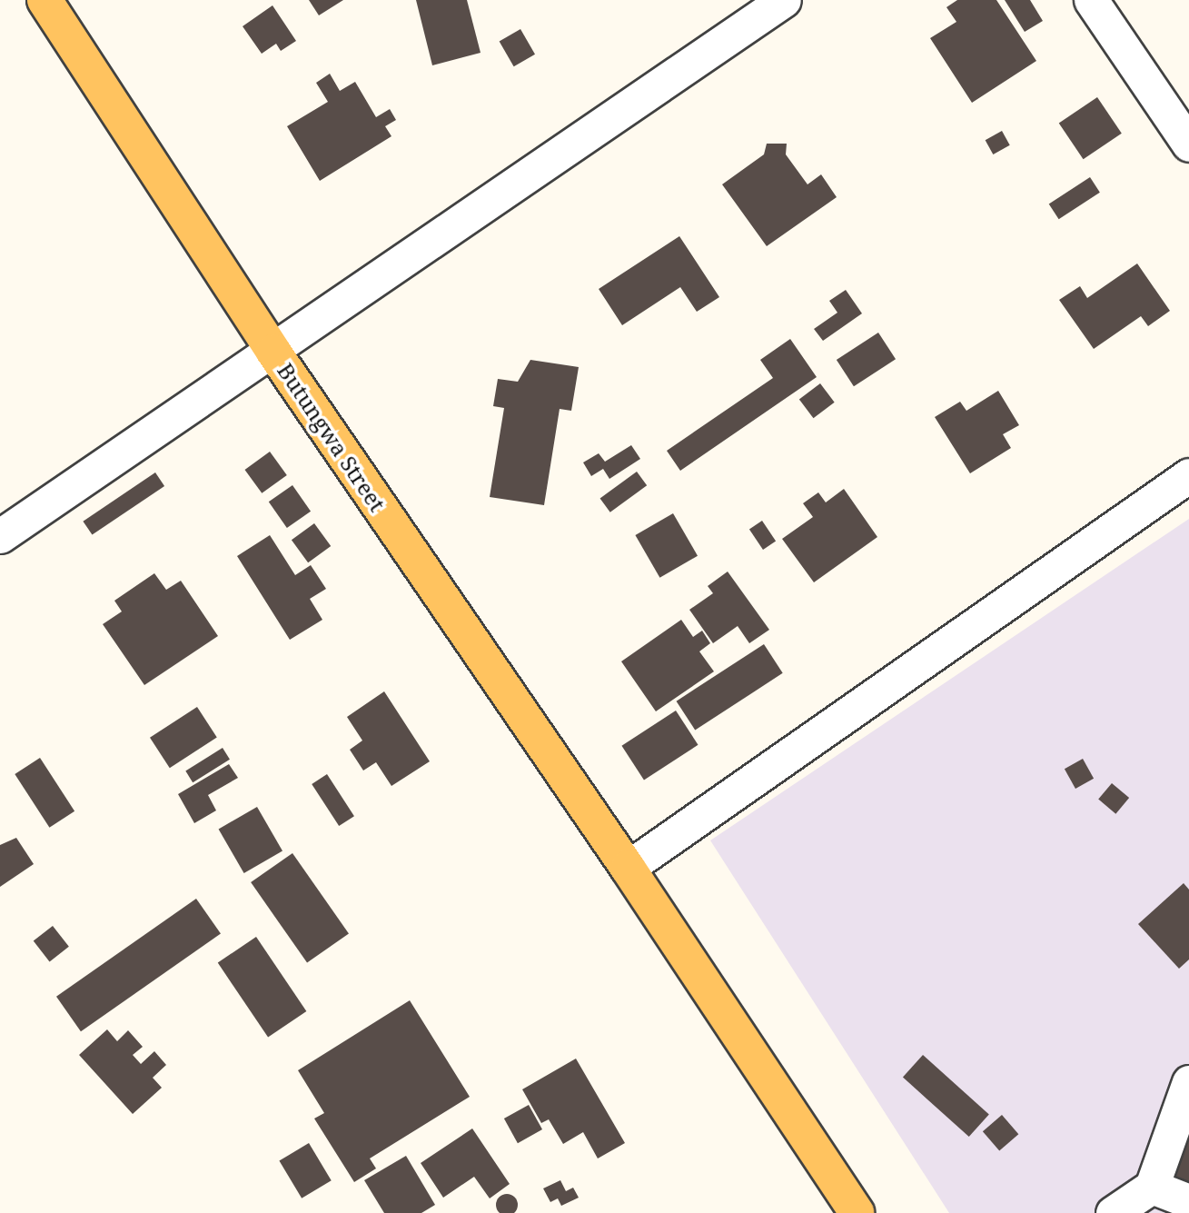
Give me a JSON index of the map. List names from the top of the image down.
{
  "streets": {
    "main road": ["Butungwa Street"]
  }
}
